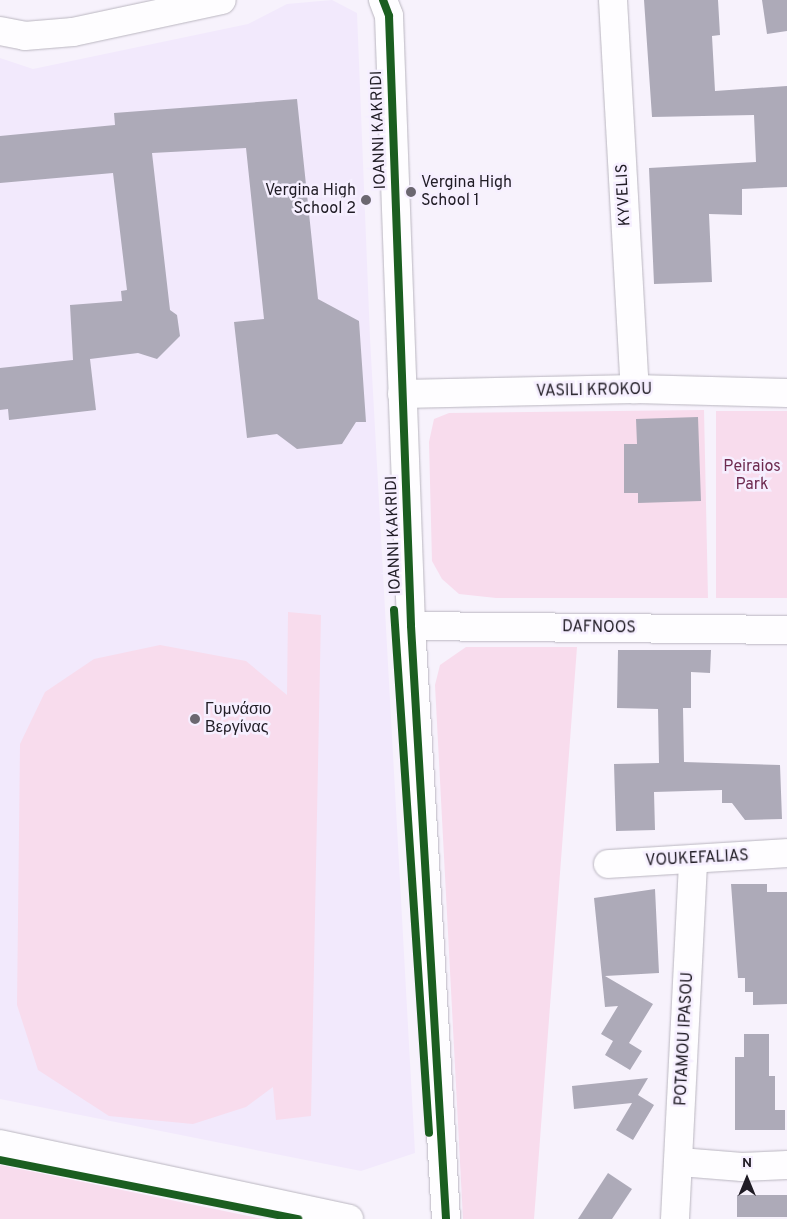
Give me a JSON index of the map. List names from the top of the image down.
{
  "streets": {
    "street": [
      "IOANNI KAKRIDI",
      "KYVELIS",
      "VASILI KROKOU",
      "DAFNOOS",
      "VOUKEFALIAS",
      "POTAMOU IPASOU"
    ]
  },
  "crossings": [
    ["IOANNI KAKRIDI", "VASILI KROKOU"],
    ["IOANNI KAKRIDI", "DAFNOOS"],
    ["KYVELIS", "VASILI KROKOU"],
    ["VOUKEFALIAS", "POTAMOU IPASOU"]
  ],
  "parks": ["Peiraios Park"],
  "places": ["Vergina High School 1", "Vergina High School 2", "Γυμνάσιο Βεργίνας"],
  "north": "top"
}
